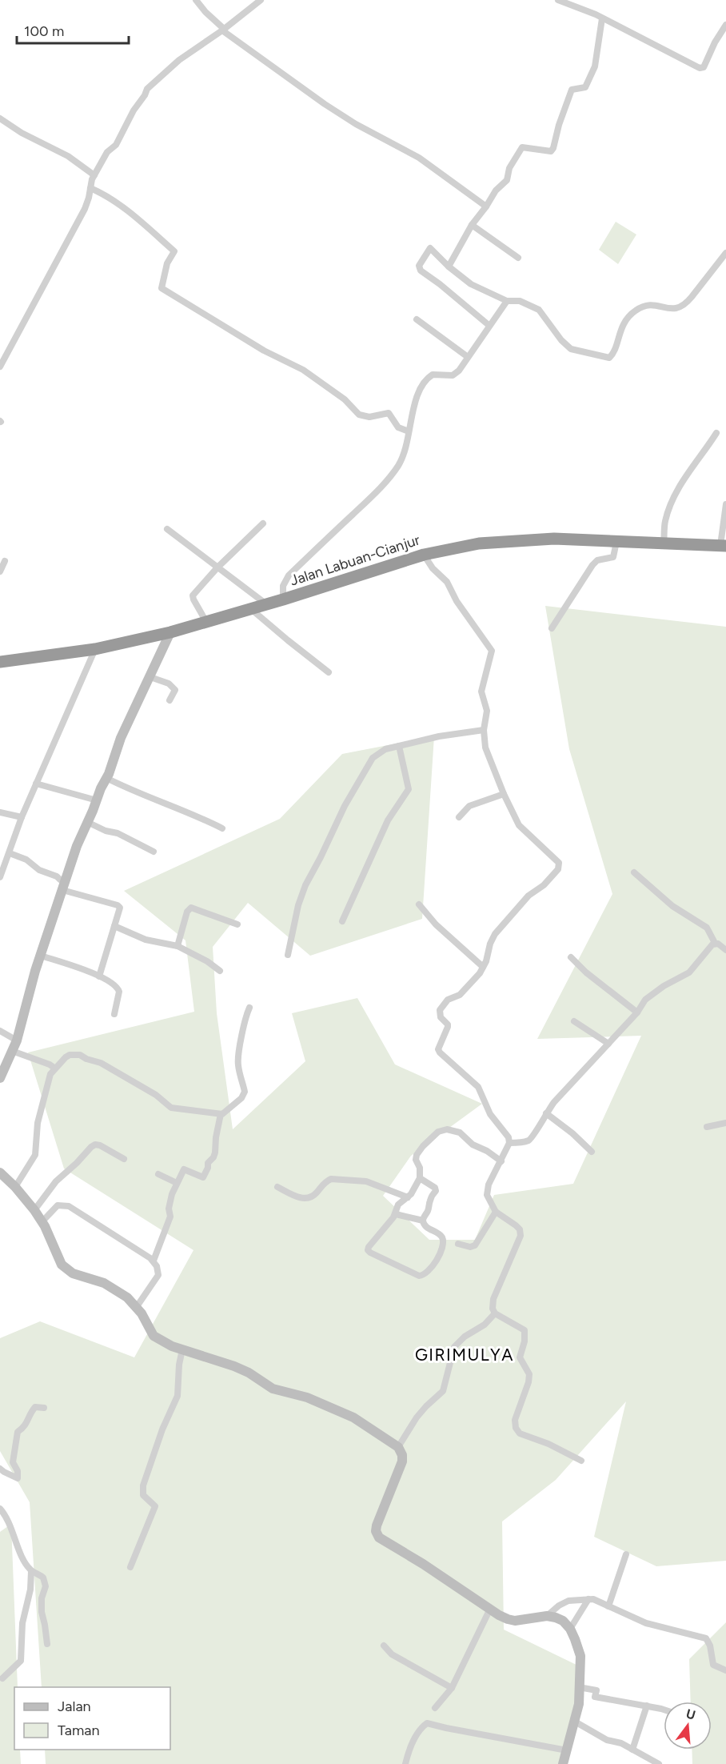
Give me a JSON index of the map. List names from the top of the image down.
{
  "streets": {
    "highway": ["Jalan Labuan-Cianjur"]
  },
  "districts": ["GIRIMULYA"],
  "legend": ["Jalan", "Taman"],
  "scale_bar": "100 m",
  "north": "top"
}
